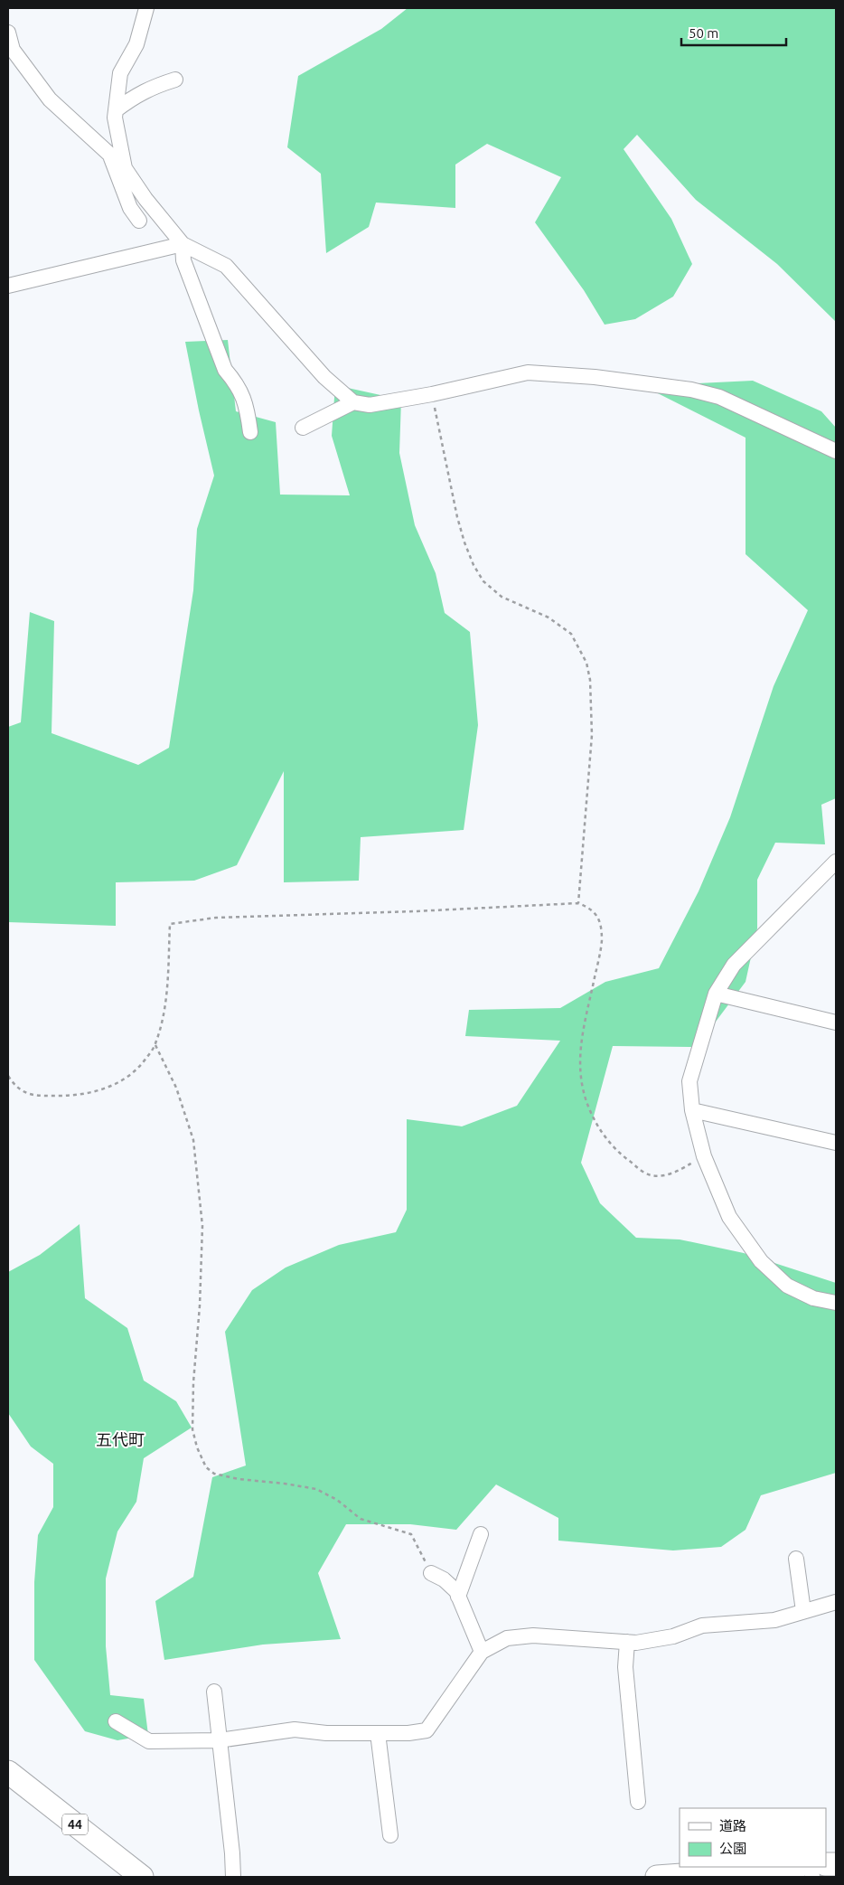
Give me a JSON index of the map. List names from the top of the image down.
{
  "streets": {
    "main road": ["44"]
  },
  "districts": ["五代町"],
  "legend": ["道路", "公園"],
  "scale_bar": "50 m"
}
